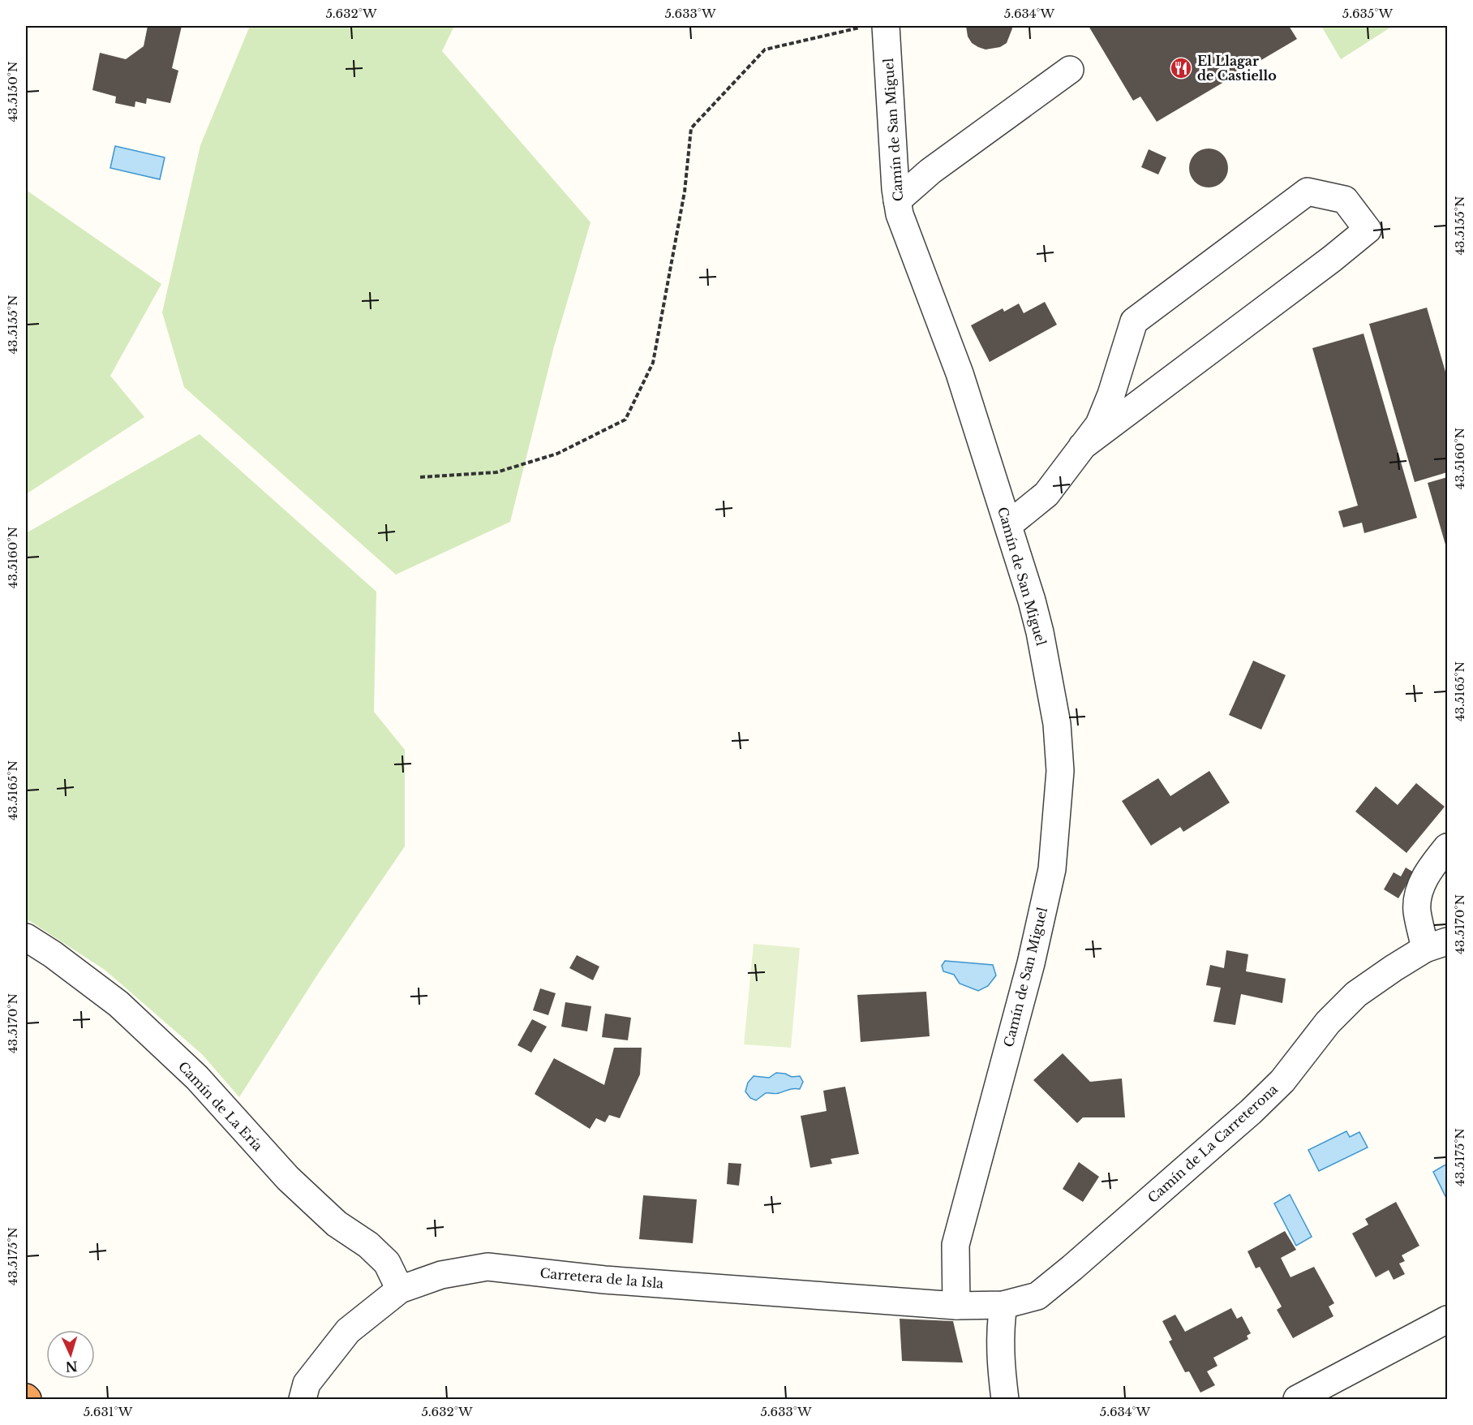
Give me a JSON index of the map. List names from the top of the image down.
{
  "streets": {
    "street": [
      "Camín de San Miguel",
      "Camín de La Ería",
      "Camín de La Carreterona",
      "Carretera de la Isla"
    ]
  },
  "crossings": [
    ["Camín de San Miguel", "Camín de La Carreterona"],
    ["Camín de San Miguel", "Carretera de la Isla"],
    ["Camín de La Ería", "Carretera de la Isla"],
    ["Camín de La Carreterona", "Carretera de la Isla"]
  ],
  "places": {
    "restaurant": ["El Llagar de Castiello"]
  },
  "north": "bottom",
  "coordinates": [
    "5.632°W",
    "5.633°W",
    "5.634°W",
    "5.635°W",
    "43.5150°N",
    "43.5155°N",
    "43.5160°N",
    "43.5165°N",
    "43.5170°N",
    "43.5175°N",
    "5.631°W"
  ]
}
